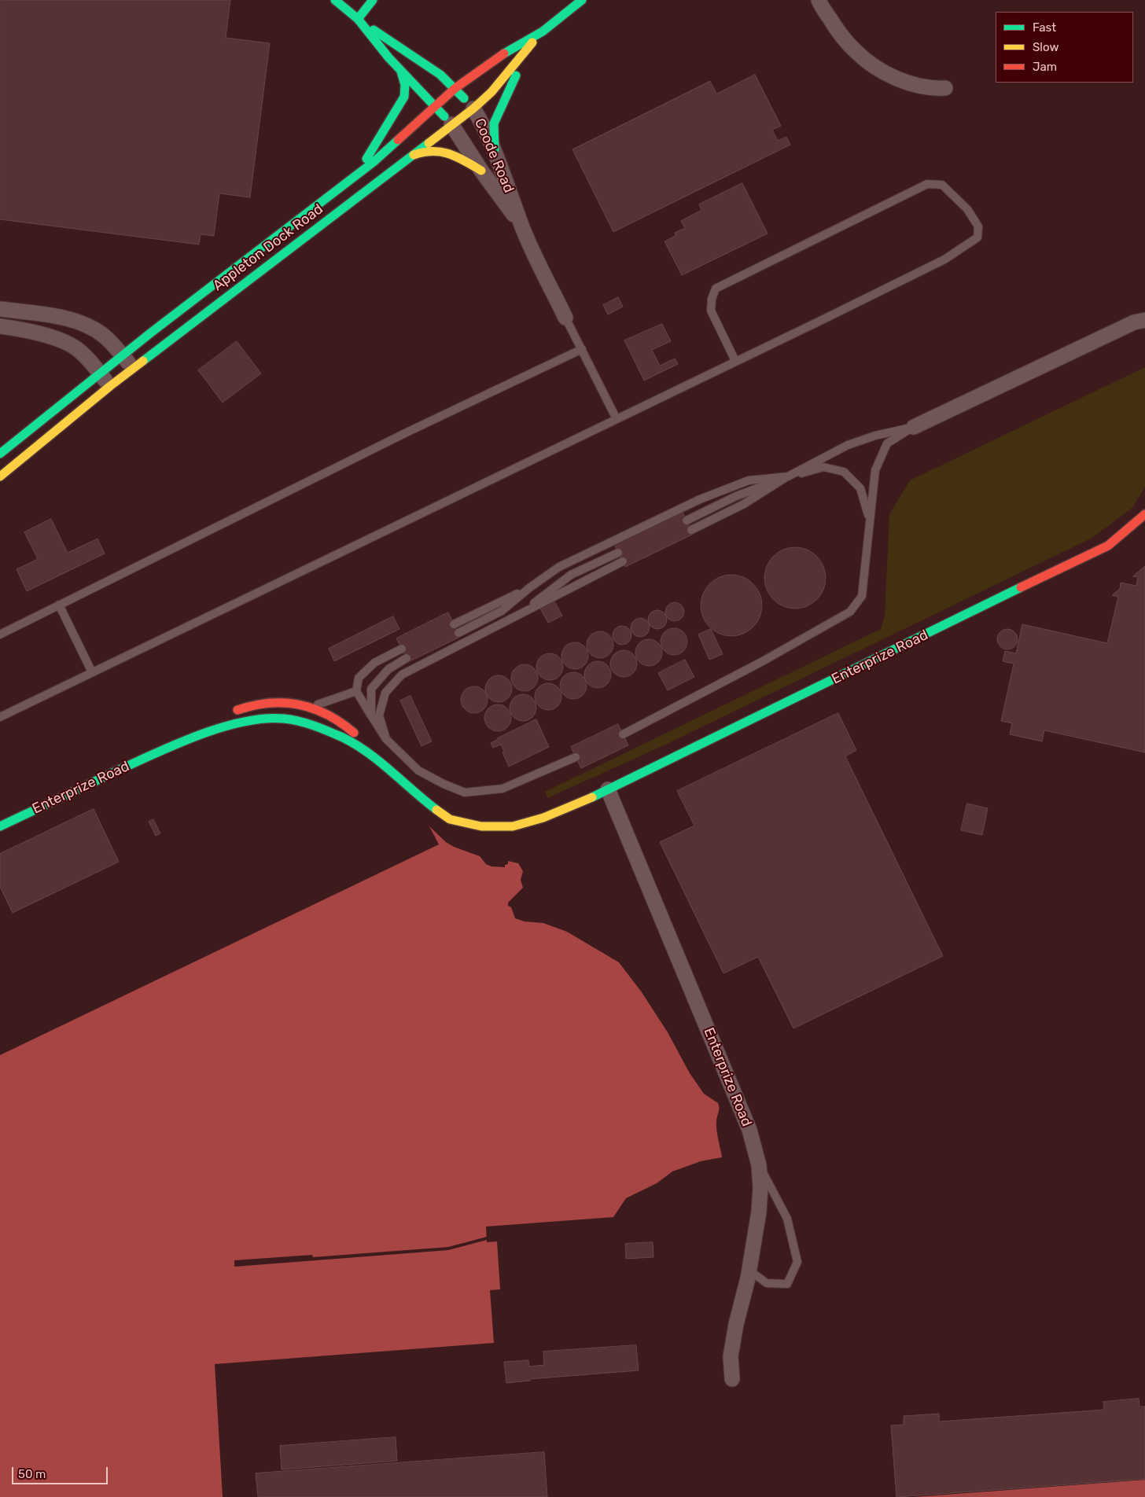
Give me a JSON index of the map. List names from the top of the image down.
{
  "streets": {
    "street": ["Coode Road", "Appleton Dock Road", "Enterprize Road"]
  },
  "crossings": [
    ["Coode Road", "Appleton Dock Road"]
  ],
  "legend": ["Fast", "Slow", "Jam"],
  "scale_bar": "50 m"
}
